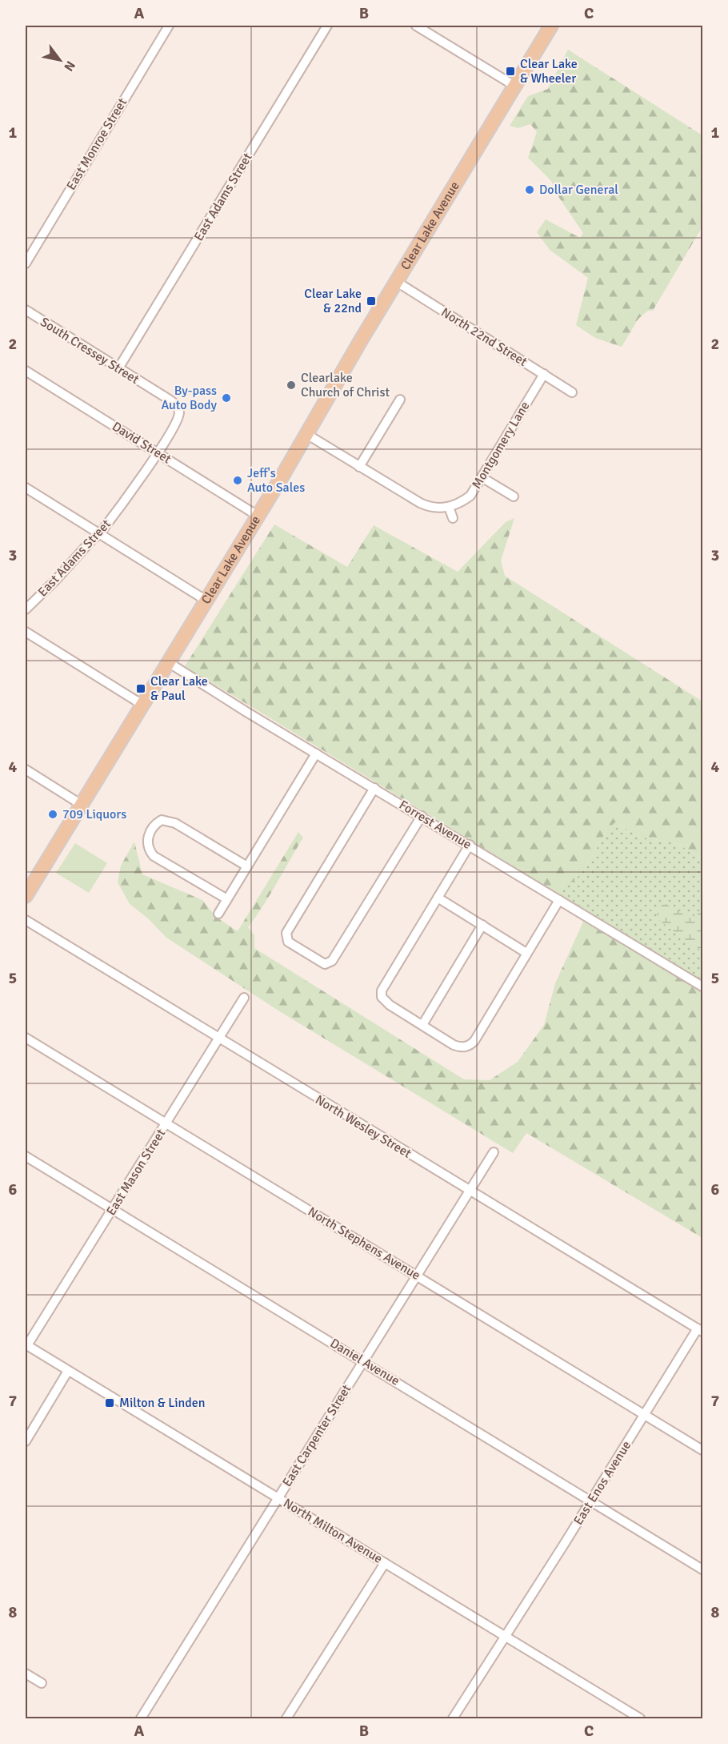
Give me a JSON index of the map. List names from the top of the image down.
{
  "streets": {
    "main road": ["Clear Lake Avenue"],
    "street": [
      "East Monroe Street",
      "East Adams Street",
      "North 22nd Street",
      "South Cressey Street",
      "David Street",
      "Montgomery Lane",
      "Forrest Avenue",
      "North Wesley Street",
      "East Mason Street",
      "North Stephens Avenue",
      "Daniel Avenue",
      "East Carpenter Street",
      "East Enos Avenue",
      "North Milton Avenue"
    ]
  },
  "crossings": [
    ["East Adams Street", "South Cressey Street"],
    ["East Adams Street", "David Street"],
    ["Clear Lake Avenue", "North 22nd Street"],
    ["Clear Lake Avenue", "David Street"],
    ["Clear Lake Avenue", "Forrest Avenue"],
    ["North 22nd Street", "Montgomery Lane"],
    ["North Wesley Street", "East Mason Street"],
    ["North Wesley Street", "East Carpenter Street"],
    ["North Wesley Street", "East Enos Avenue"],
    ["East Mason Street", "North Stephens Avenue"],
    ["East Mason Street", "Daniel Avenue"],
    ["East Mason Street", "North Milton Avenue"],
    ["North Stephens Avenue", "East Carpenter Street"],
    ["North Stephens Avenue", "East Enos Avenue"],
    ["Daniel Avenue", "East Carpenter Street"],
    ["Daniel Avenue", "East Enos Avenue"],
    ["East Carpenter Street", "North Milton Avenue"],
    ["East Enos Avenue", "North Milton Avenue"]
  ],
  "places": {
    "transit": [
      "Clear Lake & Wheeler",
      "Clear Lake & 22nd",
      "Clear Lake & Paul",
      "Milton & Linden"
    ],
    "other": [
      "Dollar General",
      "Clearlake Church of Christ",
      "By-pass Auto Body",
      "Jeff's Auto Sales",
      "709 Liquors"
    ]
  },
  "north": "bottom right",
  "grid": {
    "columns": ["A", "B", "C"],
    "rows": [
      "1",
      "2",
      "3",
      "4",
      "5",
      "6",
      "7",
      "8"
    ]
  }
}
